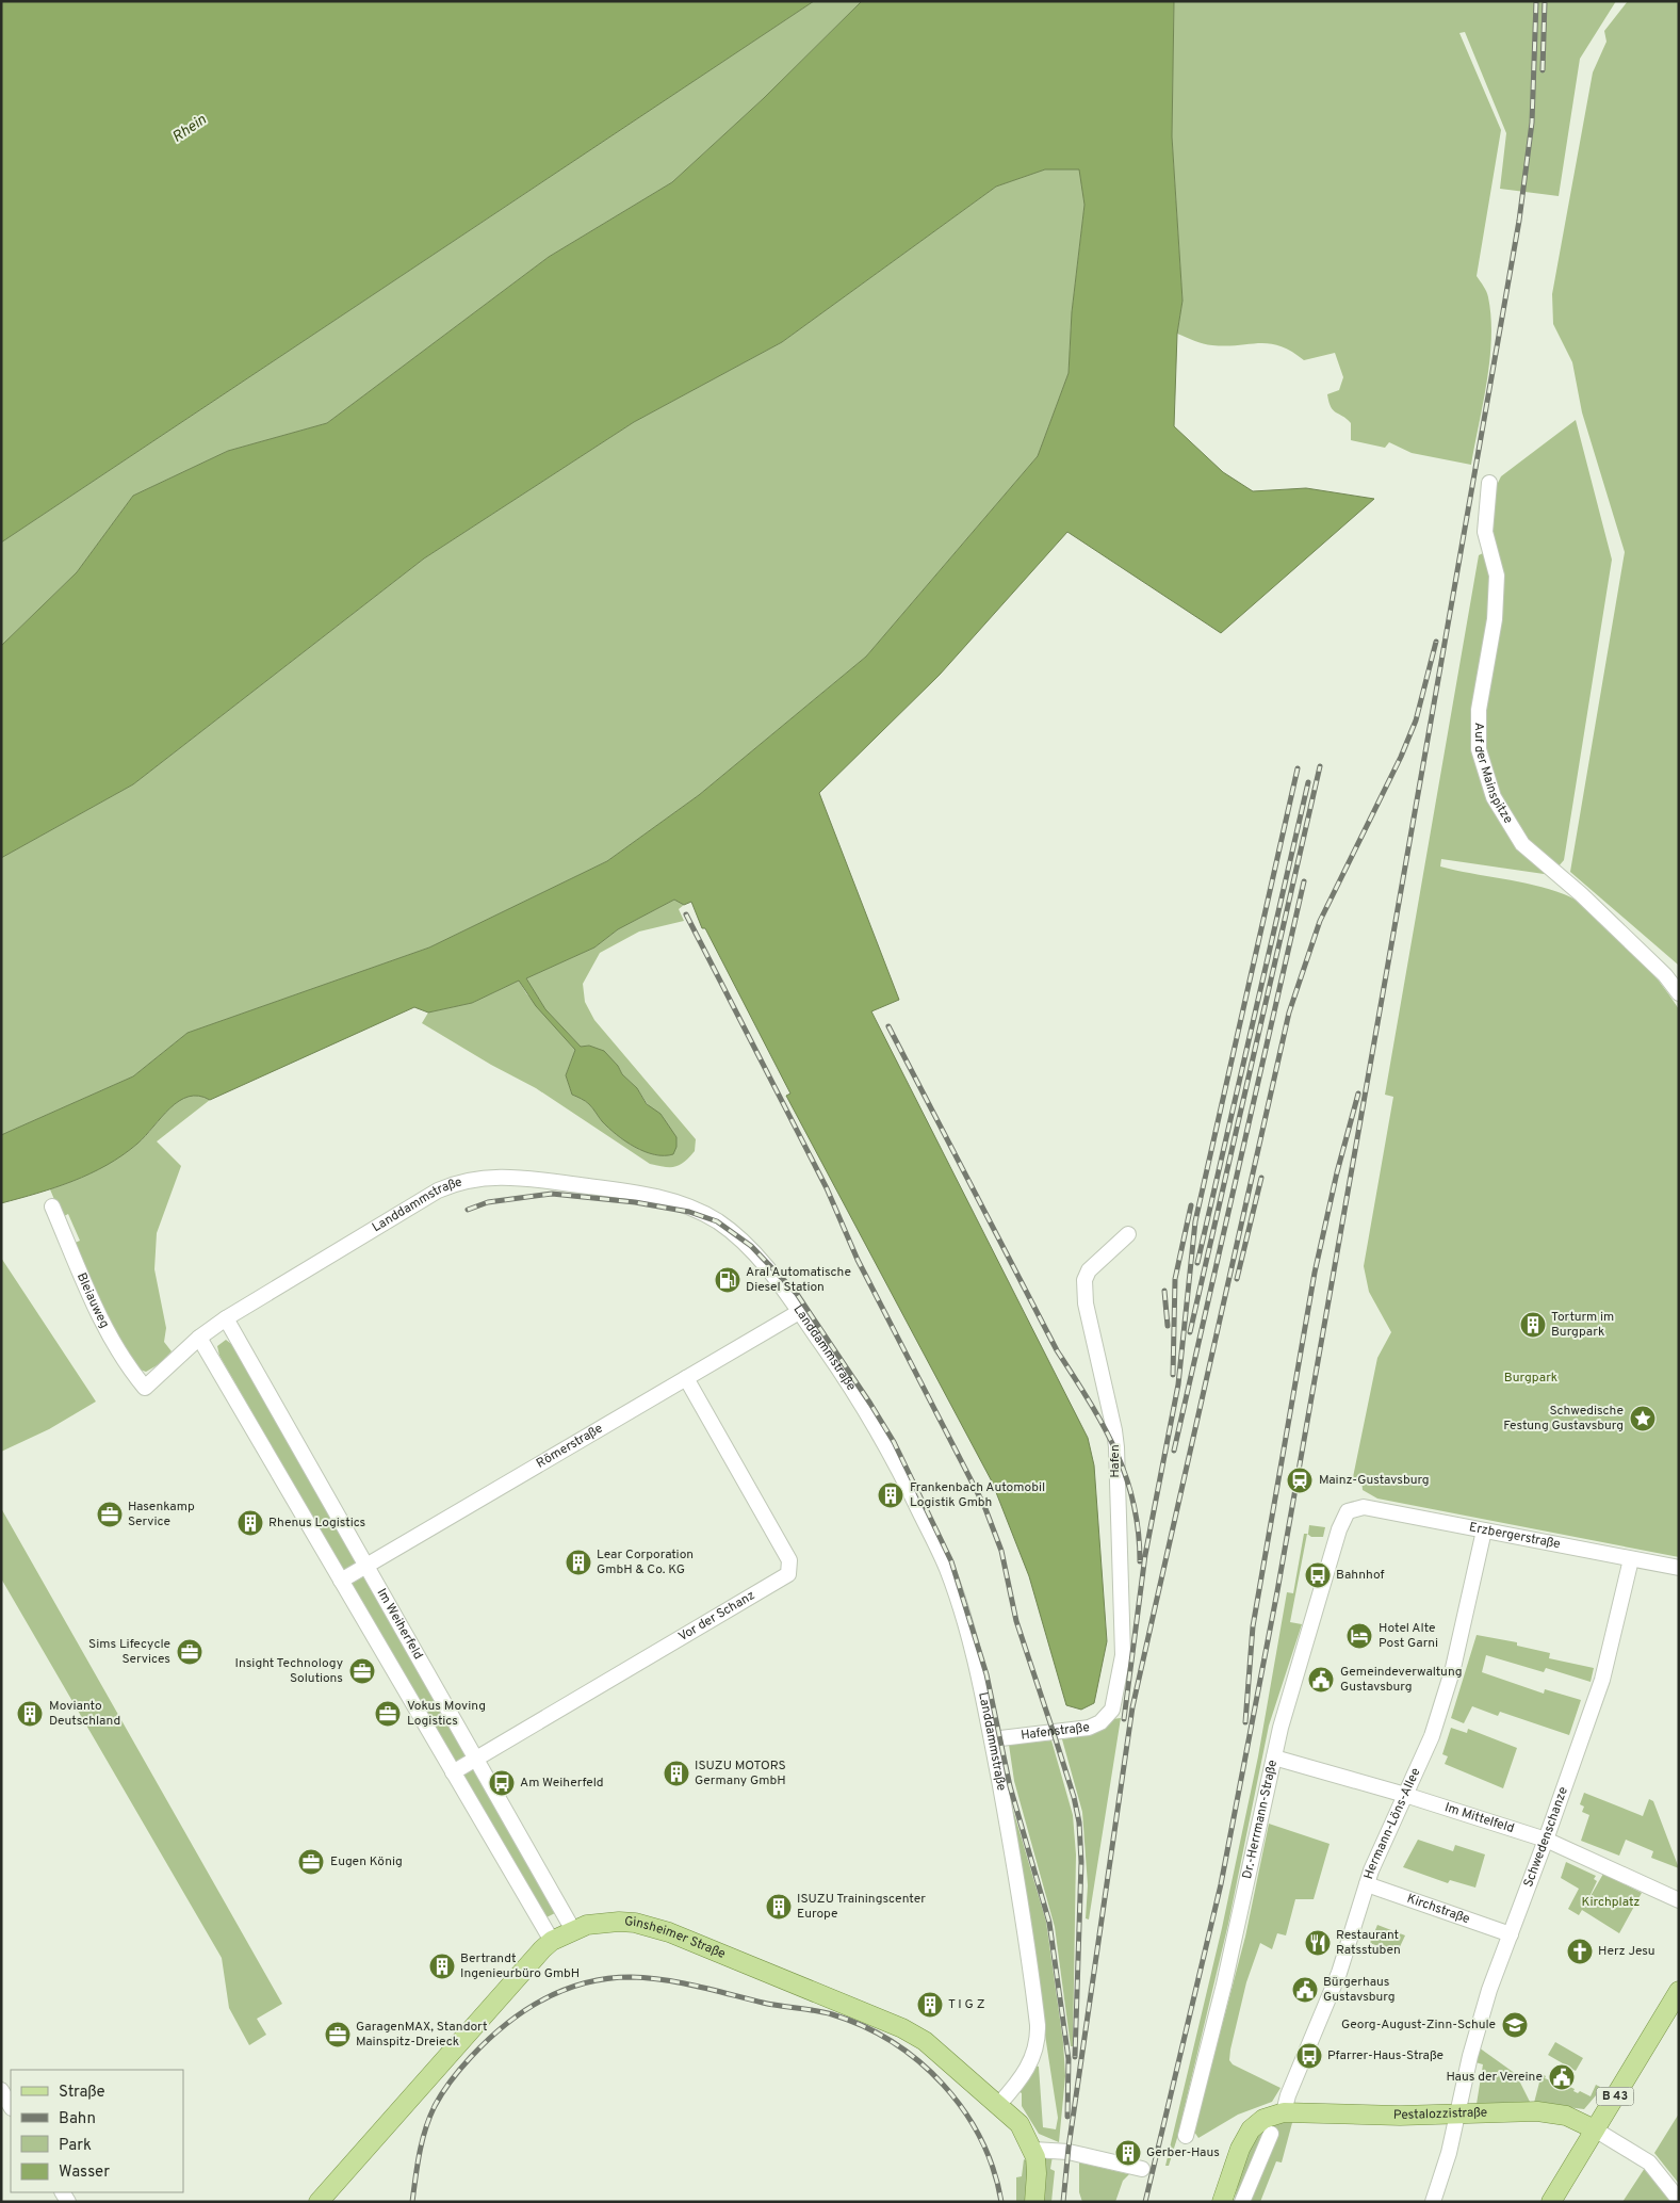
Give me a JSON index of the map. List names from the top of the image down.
{
  "streets": {
    "main road": ["Ginsheimer Straße", "B 43", "Pestalozzistraße"],
    "street": [
      "Auf der Mainspitze",
      "Landdammstraße",
      "Bleiauweg",
      "Römerstraße",
      "Hafen",
      "Erzbergerstraße",
      "Vor der Schanz",
      "Im Weiherfeld",
      "Hafenstraße",
      "Im Mittelfeld",
      "Dr.-Herrmann-Straße",
      "Hermann-Löns-Allee",
      "Schwedenschanze",
      "Kirchstraße"
    ]
  },
  "crossings": [
    ["Landdammstraße", "Bleiauweg"],
    ["Landdammstraße", "Römerstraße"],
    ["Landdammstraße", "Im Weiherfeld"],
    ["Landdammstraße", "Hafenstraße"],
    ["Landdammstraße", "Ginsheimer Straße"],
    ["Römerstraße", "Vor der Schanz"],
    ["Römerstraße", "Im Weiherfeld"],
    ["Hafen", "Hafenstraße"],
    ["Erzbergerstraße", "Dr.-Herrmann-Straße"],
    ["Erzbergerstraße", "Hermann-Löns-Allee"],
    ["Erzbergerstraße", "Schwedenschanze"],
    ["Vor der Schanz", "Im Weiherfeld"],
    ["Im Weiherfeld", "Ginsheimer Straße"],
    ["Im Mittelfeld", "Dr.-Herrmann-Straße"],
    ["Im Mittelfeld", "Hermann-Löns-Allee"],
    ["Im Mittelfeld", "Schwedenschanze"],
    ["Hermann-Löns-Allee", "Kirchstraße"],
    ["Hermann-Löns-Allee", "Pestalozzistraße"],
    ["Schwedenschanze", "Kirchstraße"],
    ["Schwedenschanze", "Pestalozzistraße"],
    ["B 43", "Pestalozzistraße"]
  ],
  "water": ["Rhein"],
  "parks": ["Burgpark", "Kirchplatz"],
  "places": {
    "fuel station": ["Aral Automatische Diesel Station"],
    "building": [
      "Torturm im Burgpark",
      "Frankenbach Automobil Logistik Gmbh",
      "Rhenus Logistics",
      "Lear Corporation GmbH & Co. KG",
      "Movianto Deutschland",
      "ISUZU MOTORS Germany GmbH",
      "ISUZU Trainingscenter Europe",
      "Bertrandt Ingenieurbüro GmbH",
      "T I G Z",
      "Gerber-Haus"
    ],
    "place": ["Schwedische Festung Gustavsburg"],
    "station": ["Mainz-Gustavsburg"],
    "office": [
      "Hasenkamp Service",
      "Sims Lifecycle Services",
      "Insight Technology Solutions",
      "Vokus Moving Logistics",
      "Eugen König",
      "GaragenMAX, Standort Mainspitz-Dreieck"
    ],
    "bus stop": ["Bahnhof", "Am Weiherfeld", "Pfarrer-Haus-Straße"],
    "hotel": ["Hotel Alte Post Garni"],
    "public building": ["Gemeindeverwaltung Gustavsburg", "Bürgerhaus Gustavsburg", "Haus der Vereine"],
    "restaurant": ["Restaurant Ratsstuben"],
    "church": ["Herz Jesu"],
    "school or university": ["Georg-August-Zinn-Schule"]
  },
  "legend": [
    "Straße",
    "Bahn",
    "Park",
    "Wasser"
  ]
}
